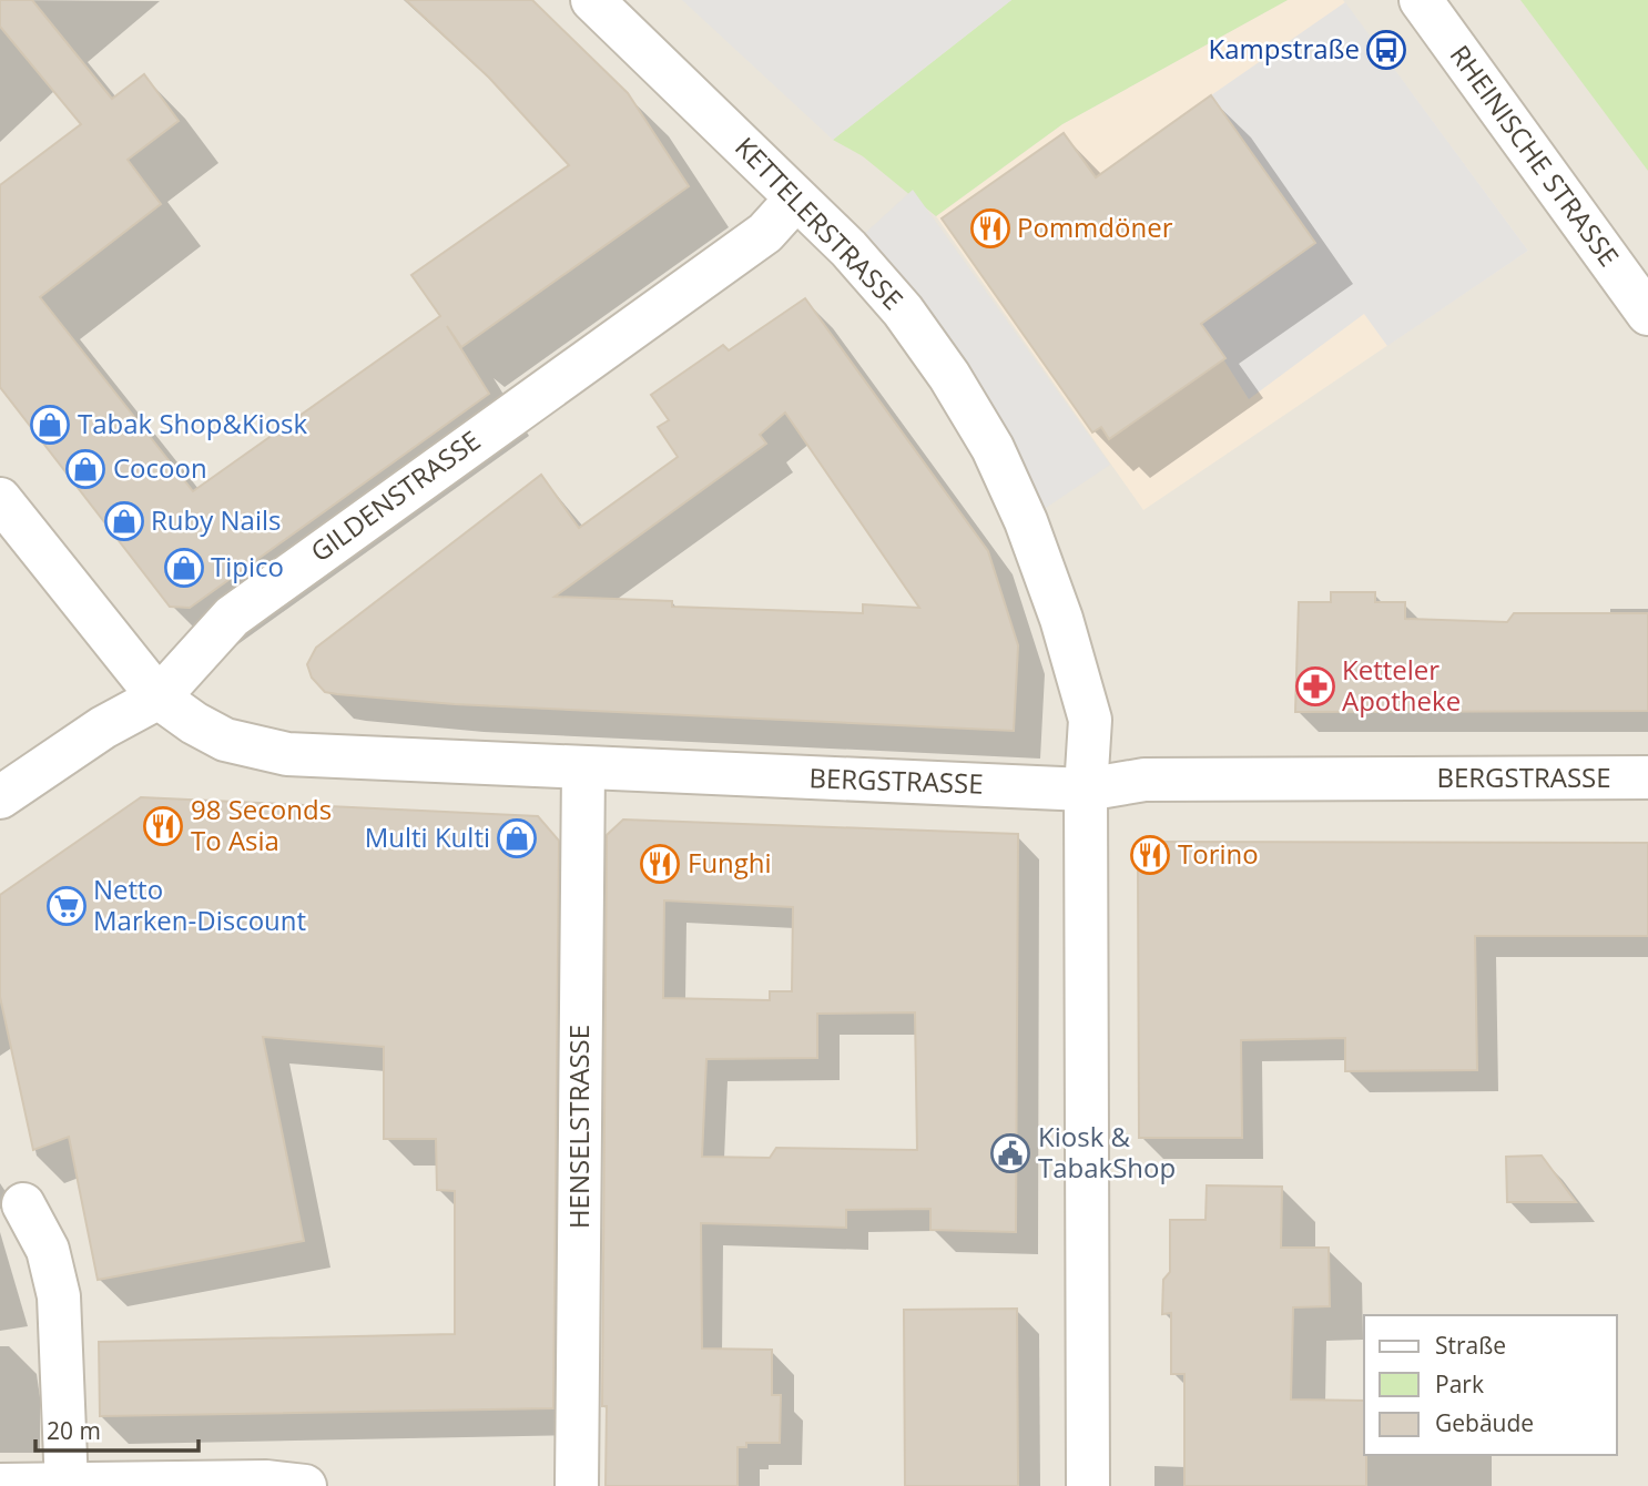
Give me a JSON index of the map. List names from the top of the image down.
{
  "streets": {
    "street": [
      "RHEINISCHE STRASSE",
      "KETTELERSTRASSE",
      "GILDENSTRASSE",
      "BERGSTRASSE",
      "HENSELSTRASSE"
    ]
  },
  "crossings": [
    ["KETTELERSTRASSE", "GILDENSTRASSE"],
    ["KETTELERSTRASSE", "BERGSTRASSE"],
    ["GILDENSTRASSE", "BERGSTRASSE"],
    ["BERGSTRASSE", "HENSELSTRASSE"]
  ],
  "places": {
    "bus stop": ["Kampstraße"],
    "restaurant": [
      "Pommdöner",
      "98 Seconds To Asia",
      "Torino",
      "Funghi"
    ],
    "shop": [
      "Tabak Shop&Kiosk",
      "Cocoon",
      "Ruby Nails",
      "Tipico",
      "Multi Kulti"
    ],
    "pharmacy": ["Ketteler Apotheke"],
    "supermarket": ["Netto Marken-Discount"],
    "public building": ["Kiosk & TabakShop"]
  },
  "legend": ["Straße", "Park", "Gebäude"],
  "scale_bar": "20 m"
}
